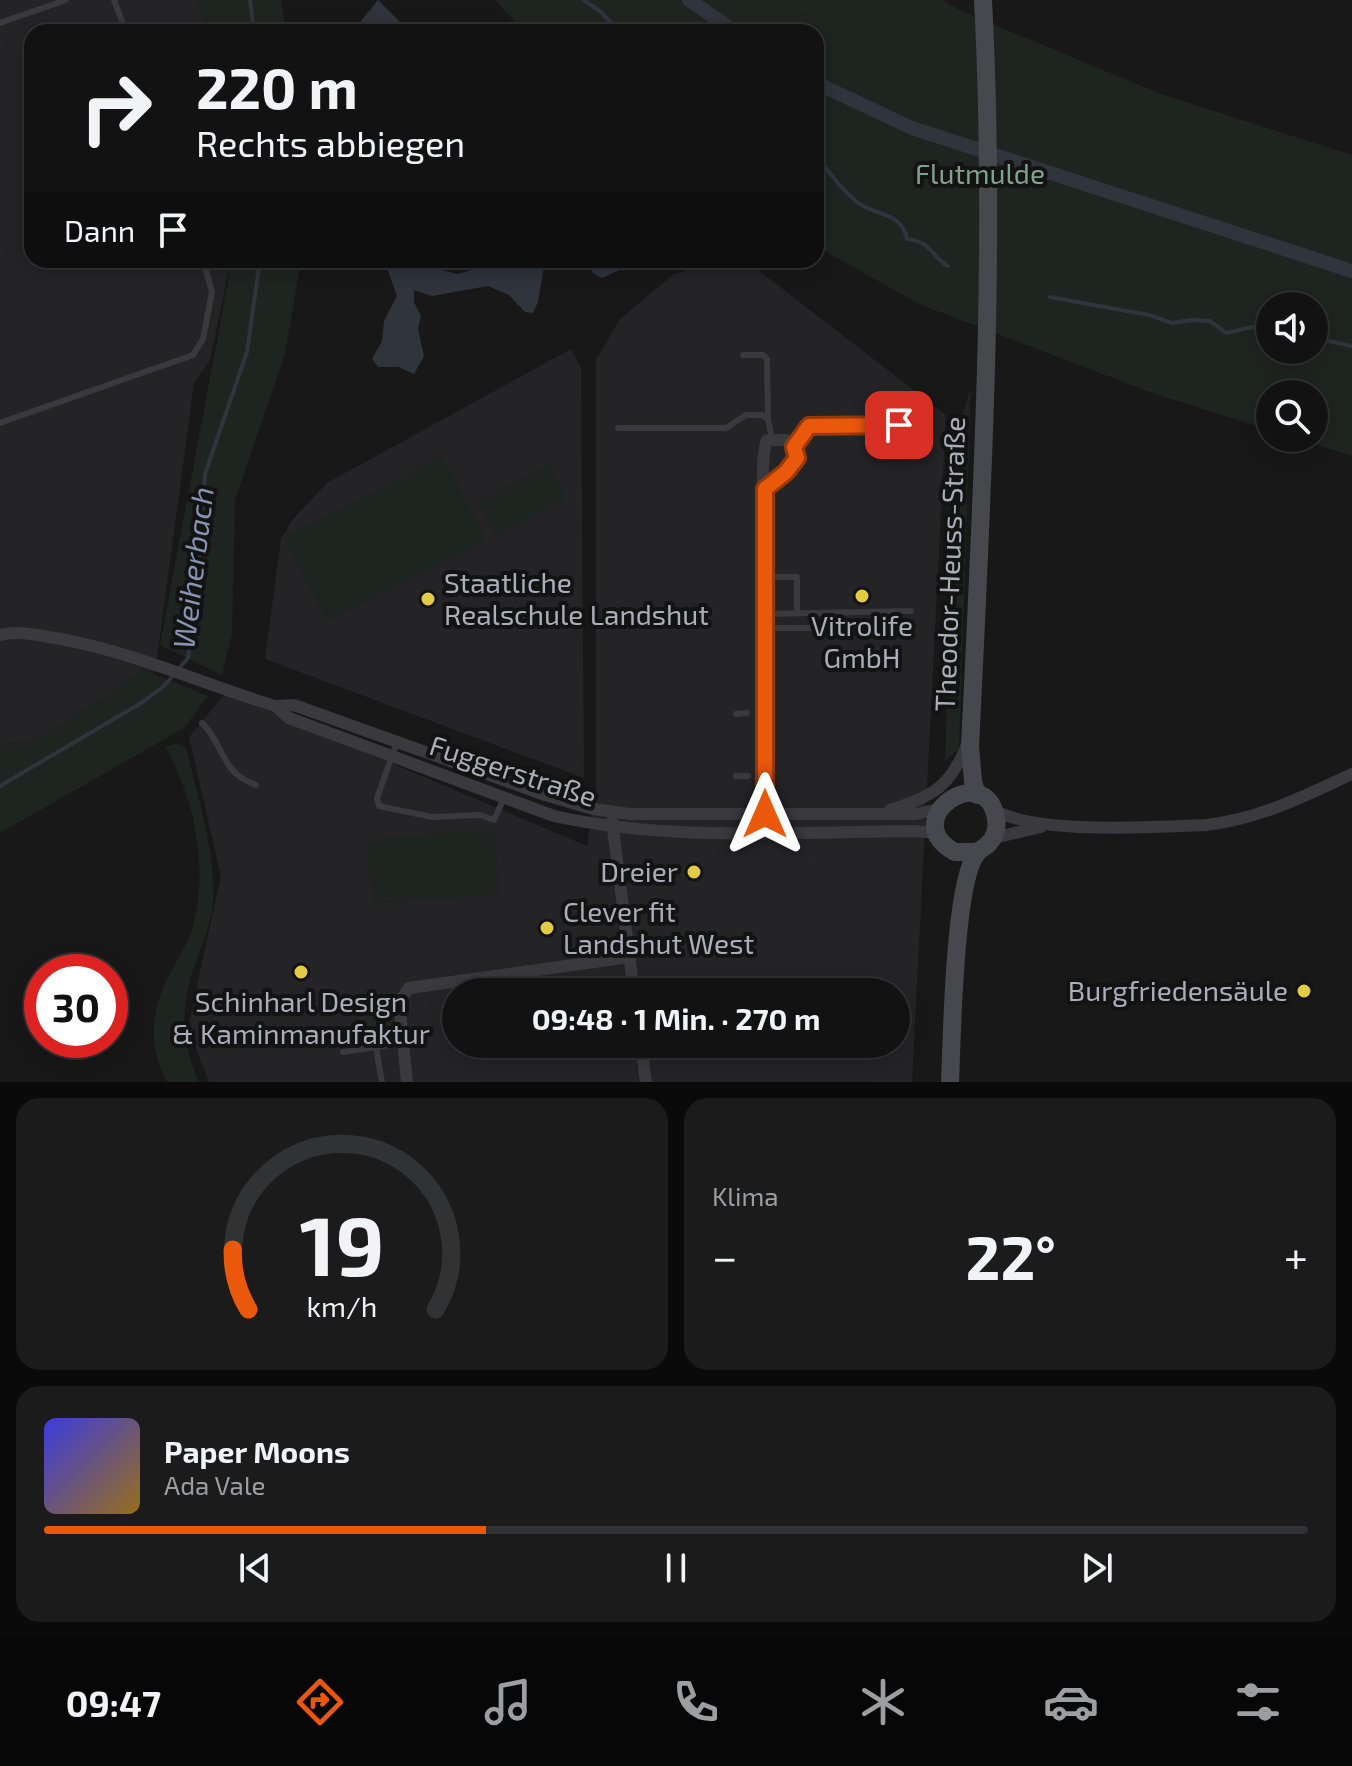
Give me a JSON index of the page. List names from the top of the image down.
{
  "streets": {
    "main road": ["Theodor-Heuss-Straße"],
    "street": ["Fuggerstraße"]
  },
  "crossings": [
    ["Theodor-Heuss-Straße", "Fuggerstraße"]
  ],
  "water": ["Weiherbach"],
  "parks": ["Flutmulde"],
  "places": [
    "Vitrolife GmbH",
    "Staatliche Realschule Landshut",
    "Dreier",
    "Clever fit Landshut West",
    "Schinharl Design & Kaminmanufaktur",
    "Burgfriedensäule"
  ],
  "page": {
    "turn": ["220 m", "Rechts abbiegen"],
    "then": "Dann",
    "limit": "30",
    "trip": "09:48 · 1 Min. · 270 m",
    "tile": "Klima",
    "heat": ["−", "22°", "+"],
    "song": ["Paper Moons", "Ada Vale"],
    "tabs": "09:47",
    "gauge": ["19", "km/h"]
  }
}
